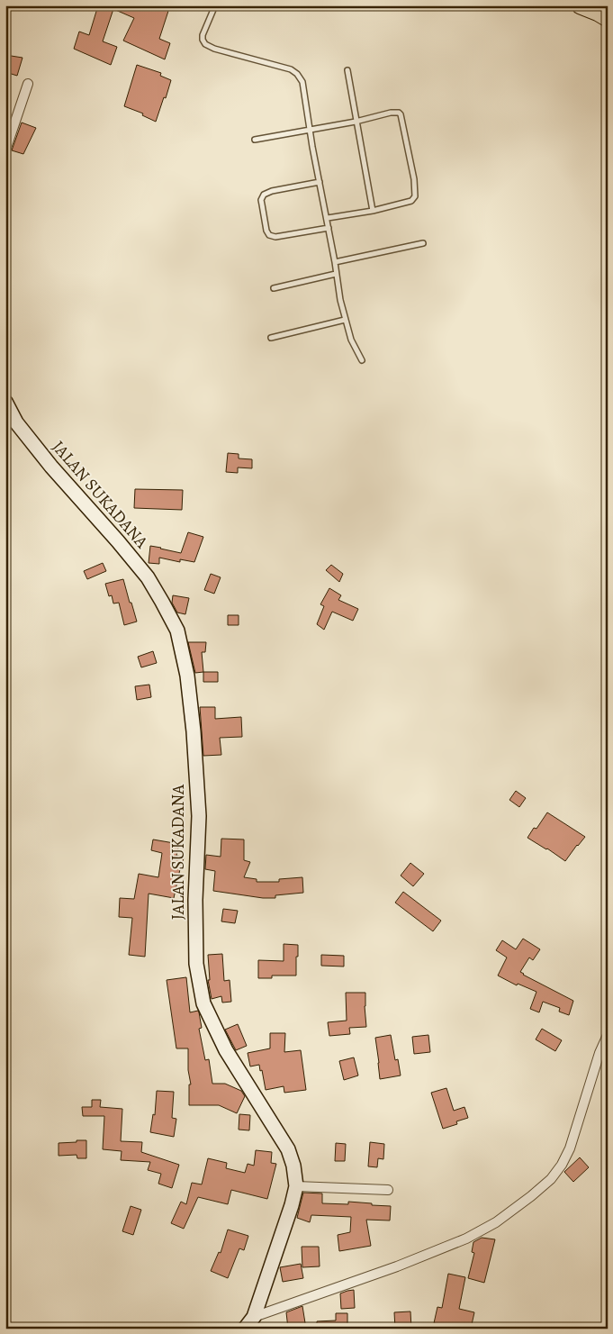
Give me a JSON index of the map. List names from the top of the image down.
{
  "streets": {
    "main road": ["JALAN SUKADANA"]
  }
}
